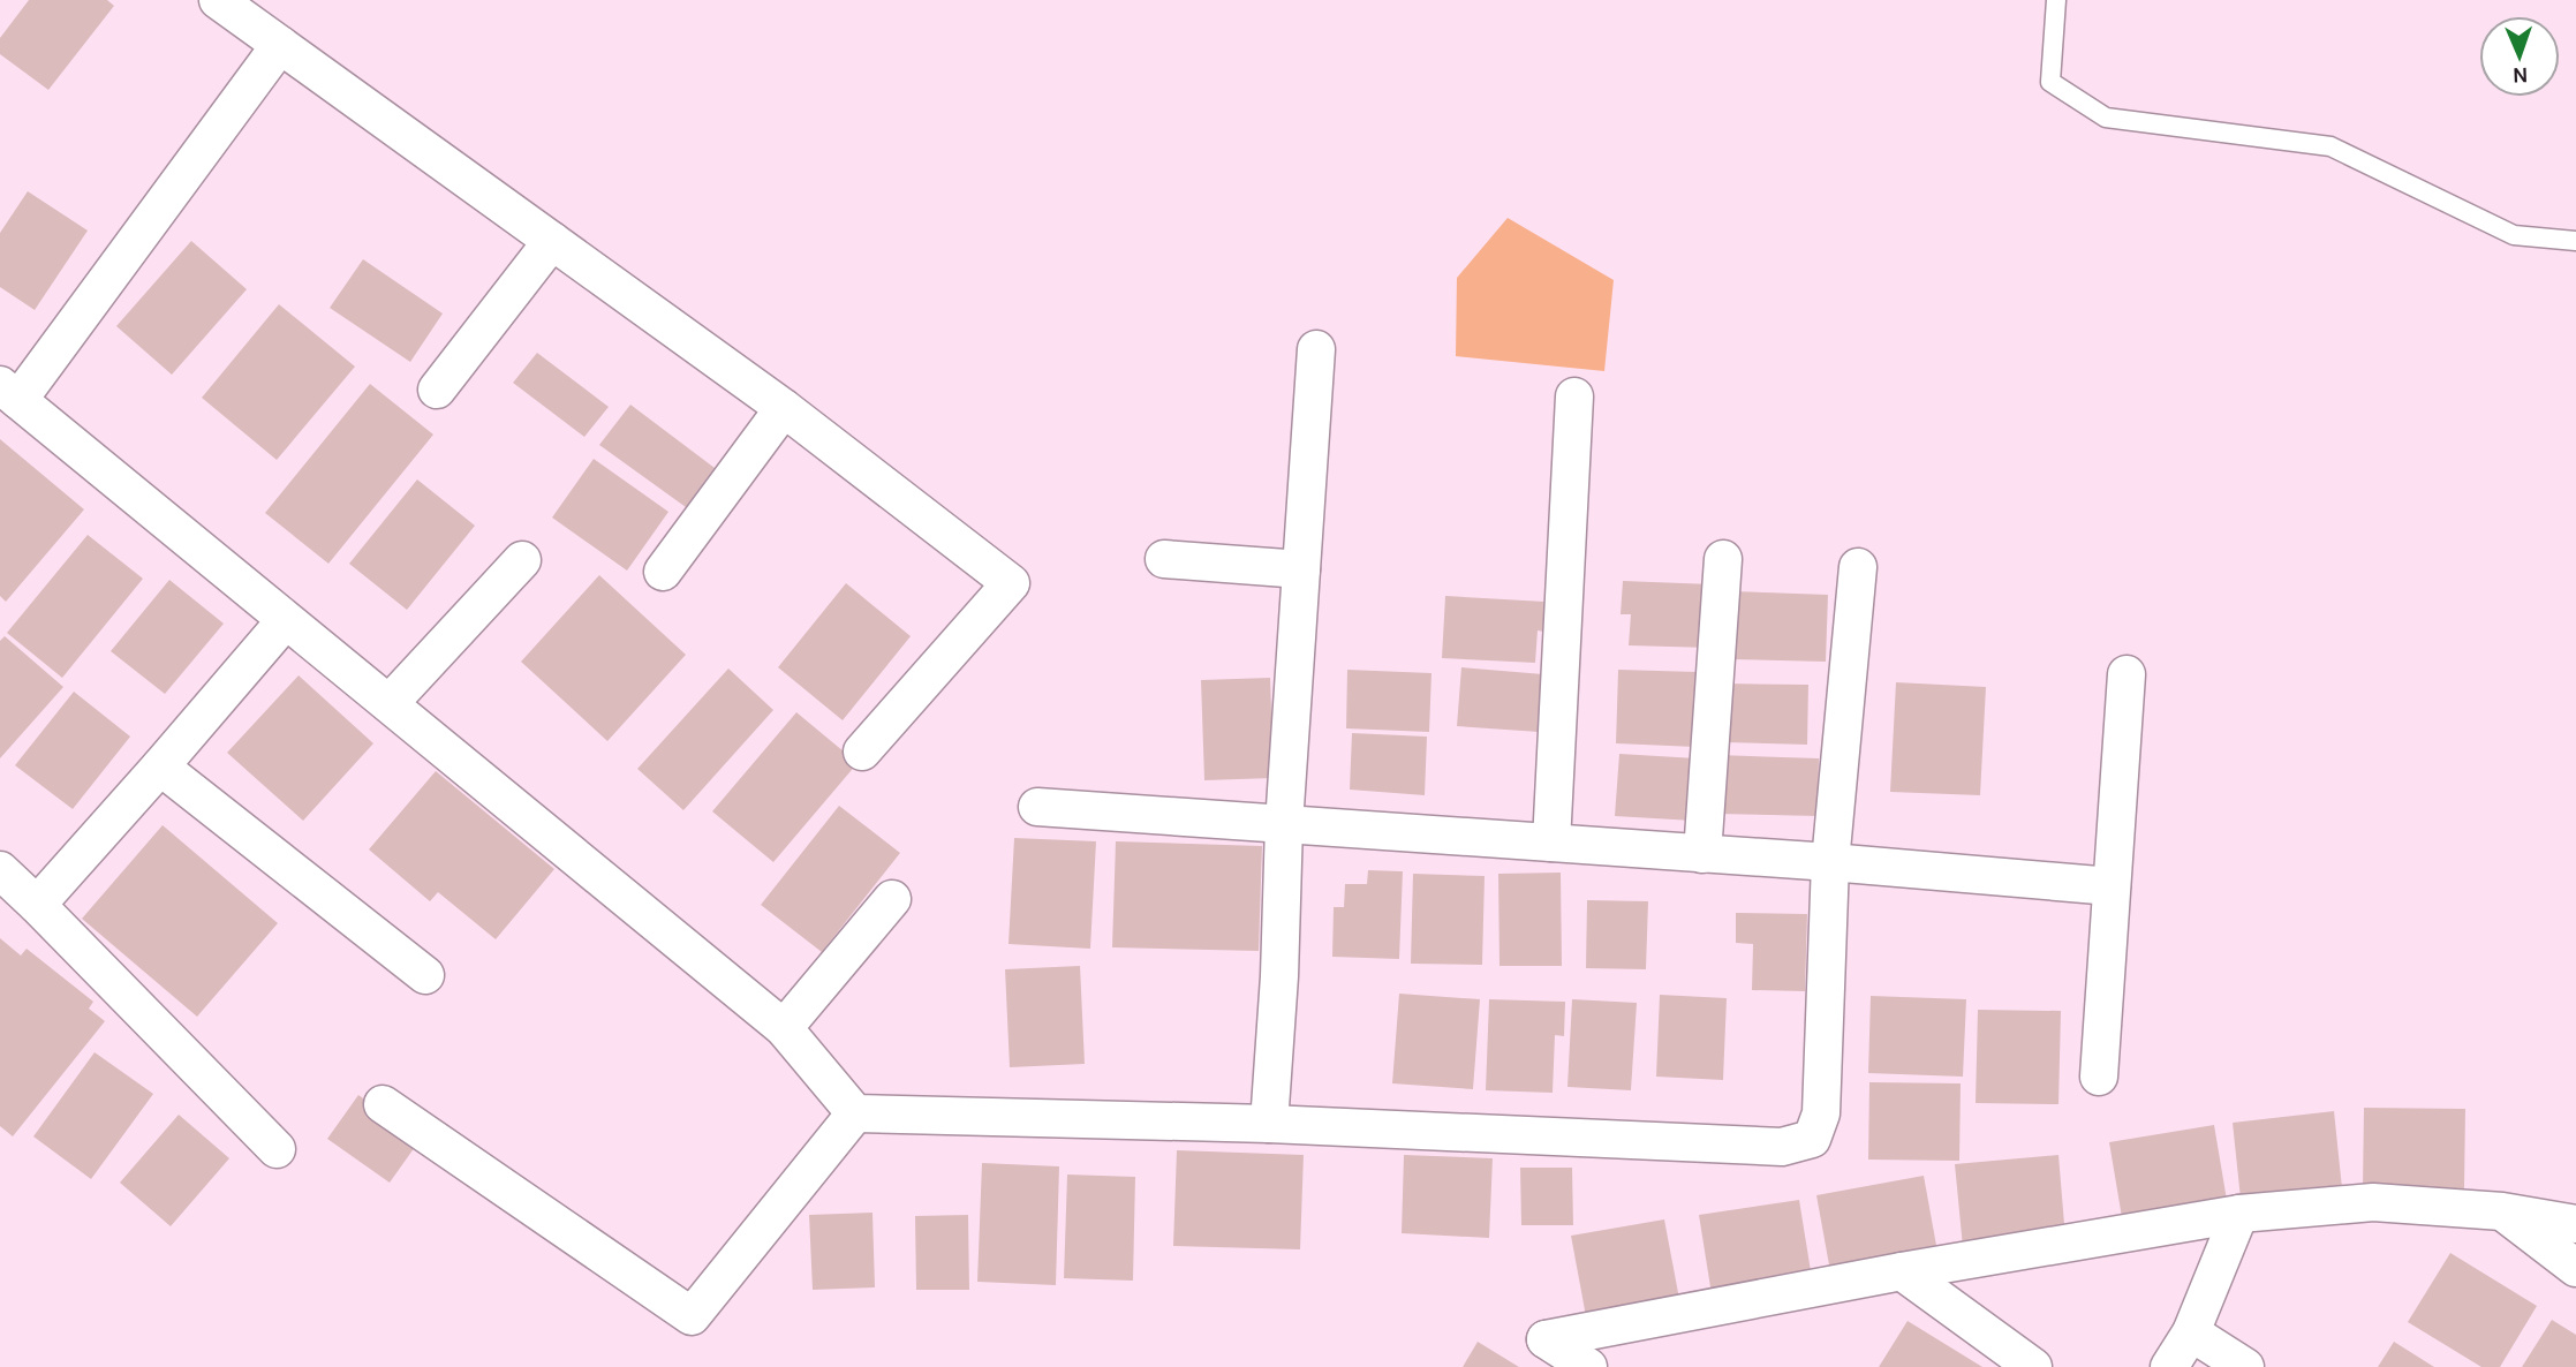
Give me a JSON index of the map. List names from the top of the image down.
{
  "north": "bottom"
}
